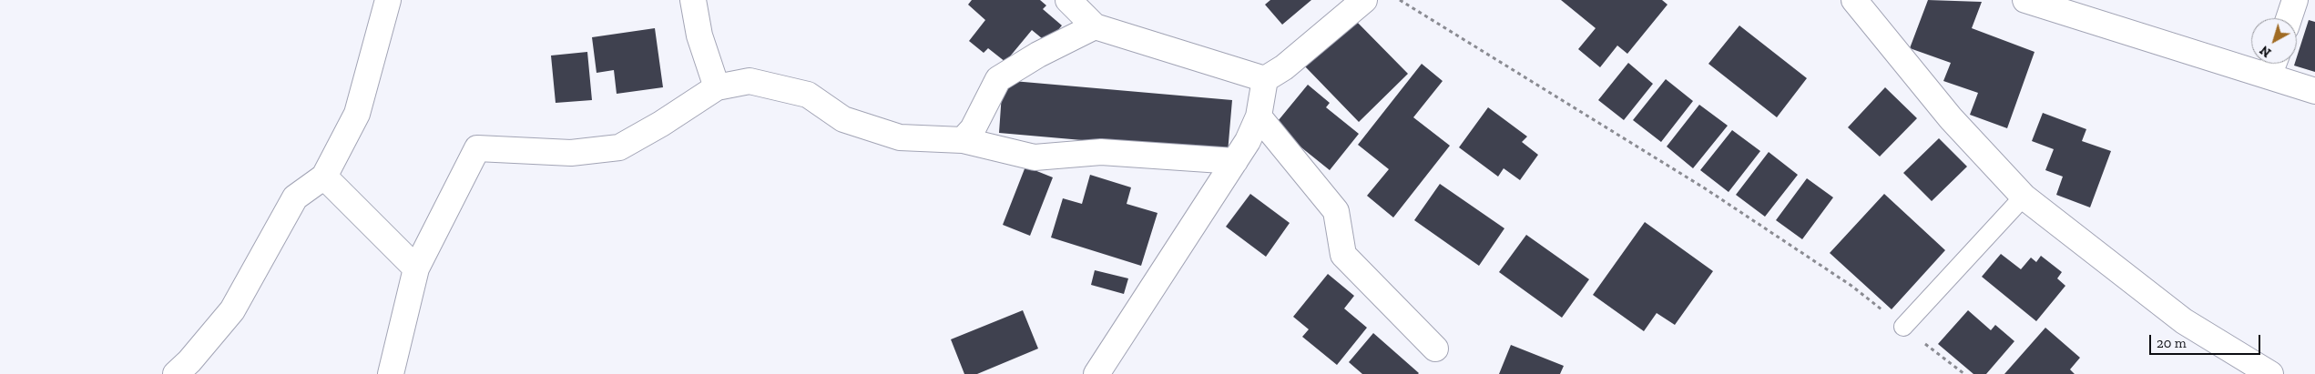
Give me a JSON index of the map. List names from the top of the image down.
{
  "scale_bar": "20 m",
  "north": "bottom left"
}
